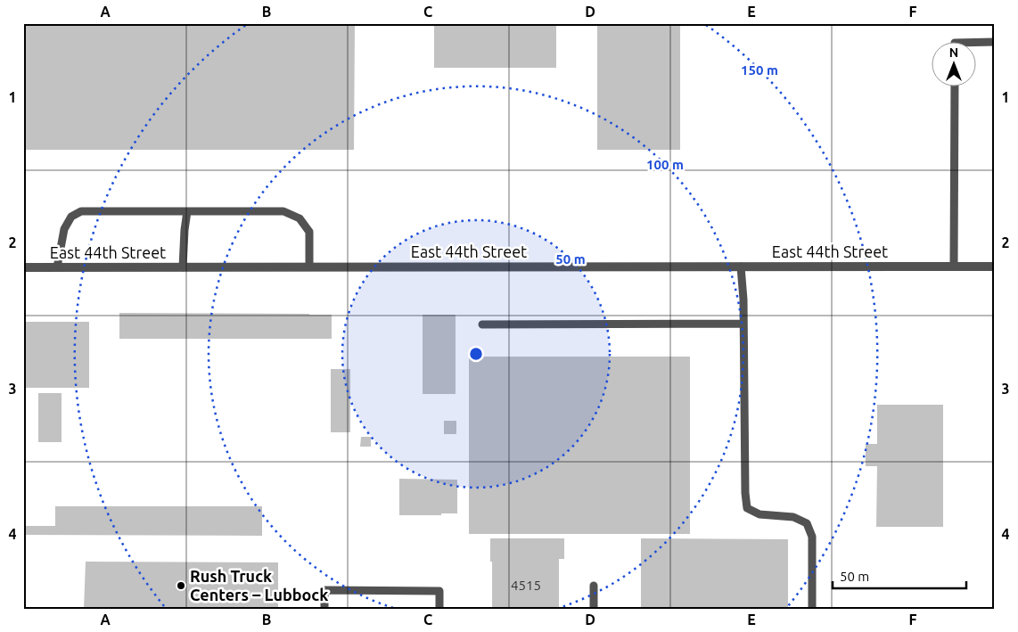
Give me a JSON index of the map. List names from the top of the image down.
{
  "streets": {
    "street": ["East 44th Street"]
  },
  "places": ["Rush Truck Centers – Lubbock"],
  "house_numbers": ["4515"],
  "scale_bar": "50 m",
  "north": "top",
  "grid": {
    "columns": [
      "A",
      "B",
      "C",
      "D",
      "E",
      "F"
    ],
    "rows": [
      "1",
      "2",
      "3",
      "4"
    ]
  },
  "rings": ["150 m", "100 m", "50 m"]
}
